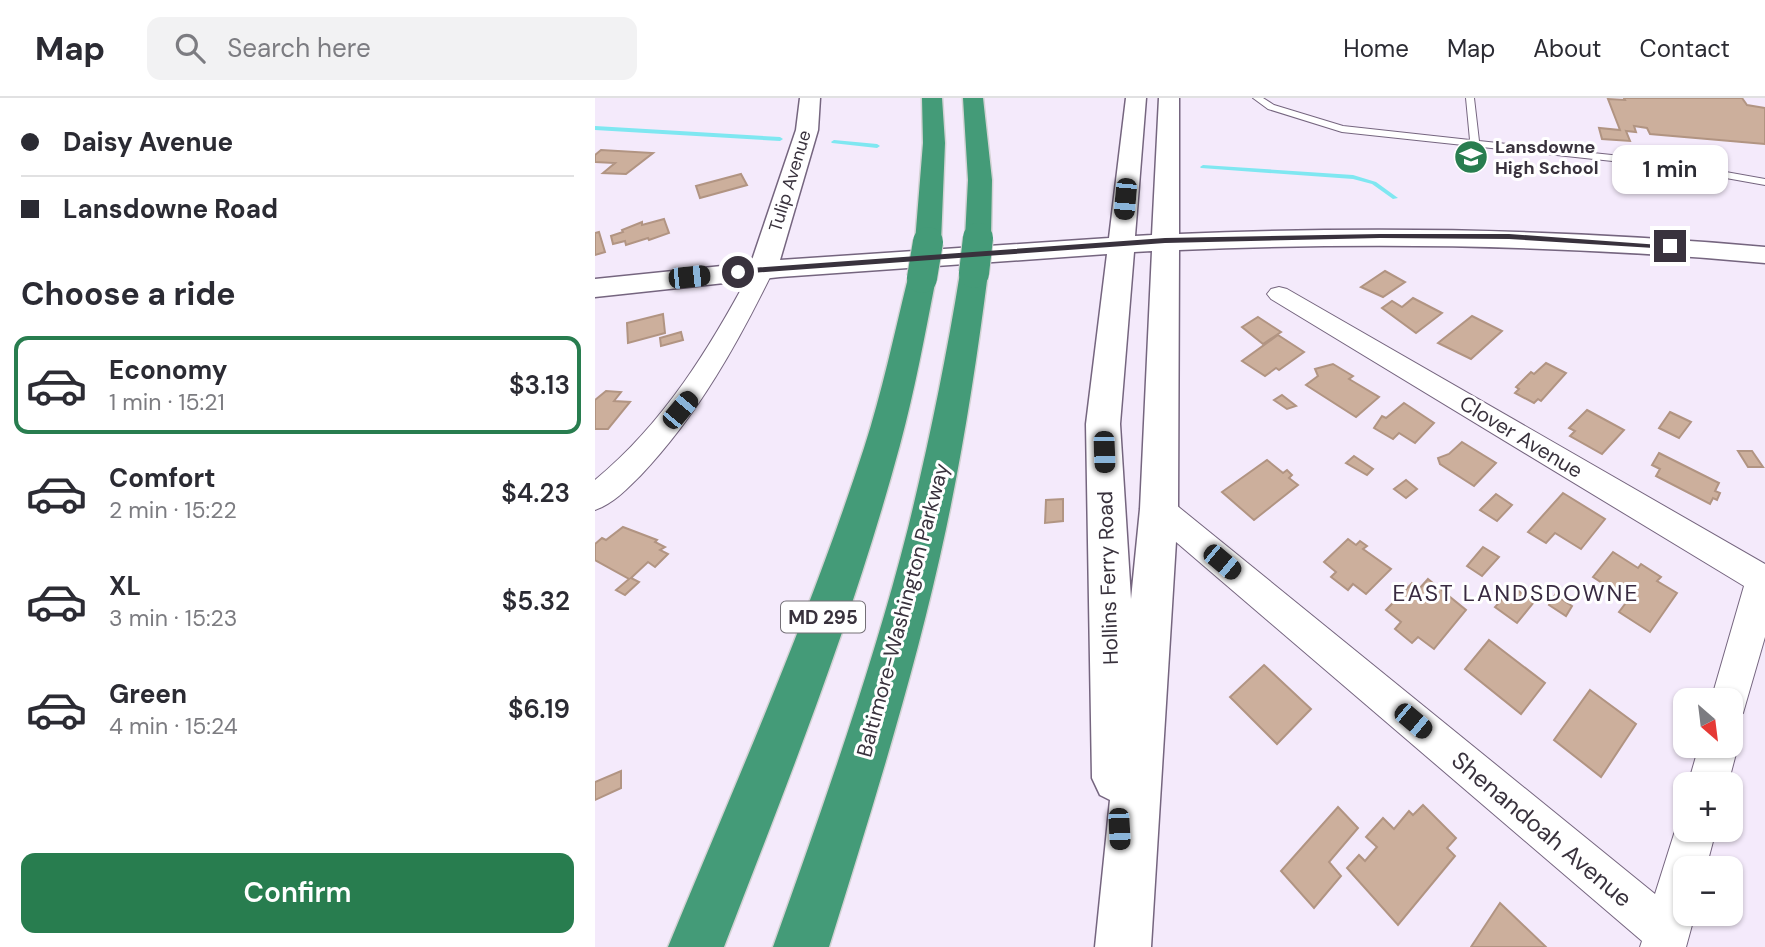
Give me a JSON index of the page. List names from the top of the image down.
{
  "streets": {
    "highway": ["Baltimore-Washington Parkway", "MD 295"],
    "street": [
      "Tulip Avenue",
      "Clover Avenue",
      "Hollins Ferry Road",
      "Shenandoah Avenue"
    ]
  },
  "crossings": [
    ["Hollins Ferry Road", "Shenandoah Avenue"]
  ],
  "districts": ["EAST LANDSDOWNE"],
  "places": {
    "school or university": ["Lansdowne High School"]
  },
  "north": "bottom right",
  "page": {
    "header": "Map",
    "search": "Search here",
    "nav": [
      "Home",
      "Map",
      "About",
      "Contact"
    ],
    "banner": ["Daisy Avenue", "Lansdowne Road"],
    "bubble": "1 min",
    "heading": "Choose a ride",
    "list": [
      {
        "name": "Economy",
        "note": "1 min · 15:21",
        "value": "$3.13"
      },
      {
        "name": "Comfort",
        "note": "2 min · 15:22",
        "value": "$4.23"
      },
      {
        "name": "XL",
        "note": "3 min · 15:23",
        "value": "$5.32"
      },
      {
        "name": "Green",
        "note": "4 min · 15:24",
        "value": "$6.19"
      }
    ],
    "map_buttons": ["+", "−"],
    "buttons": "Confirm"
  }
}
